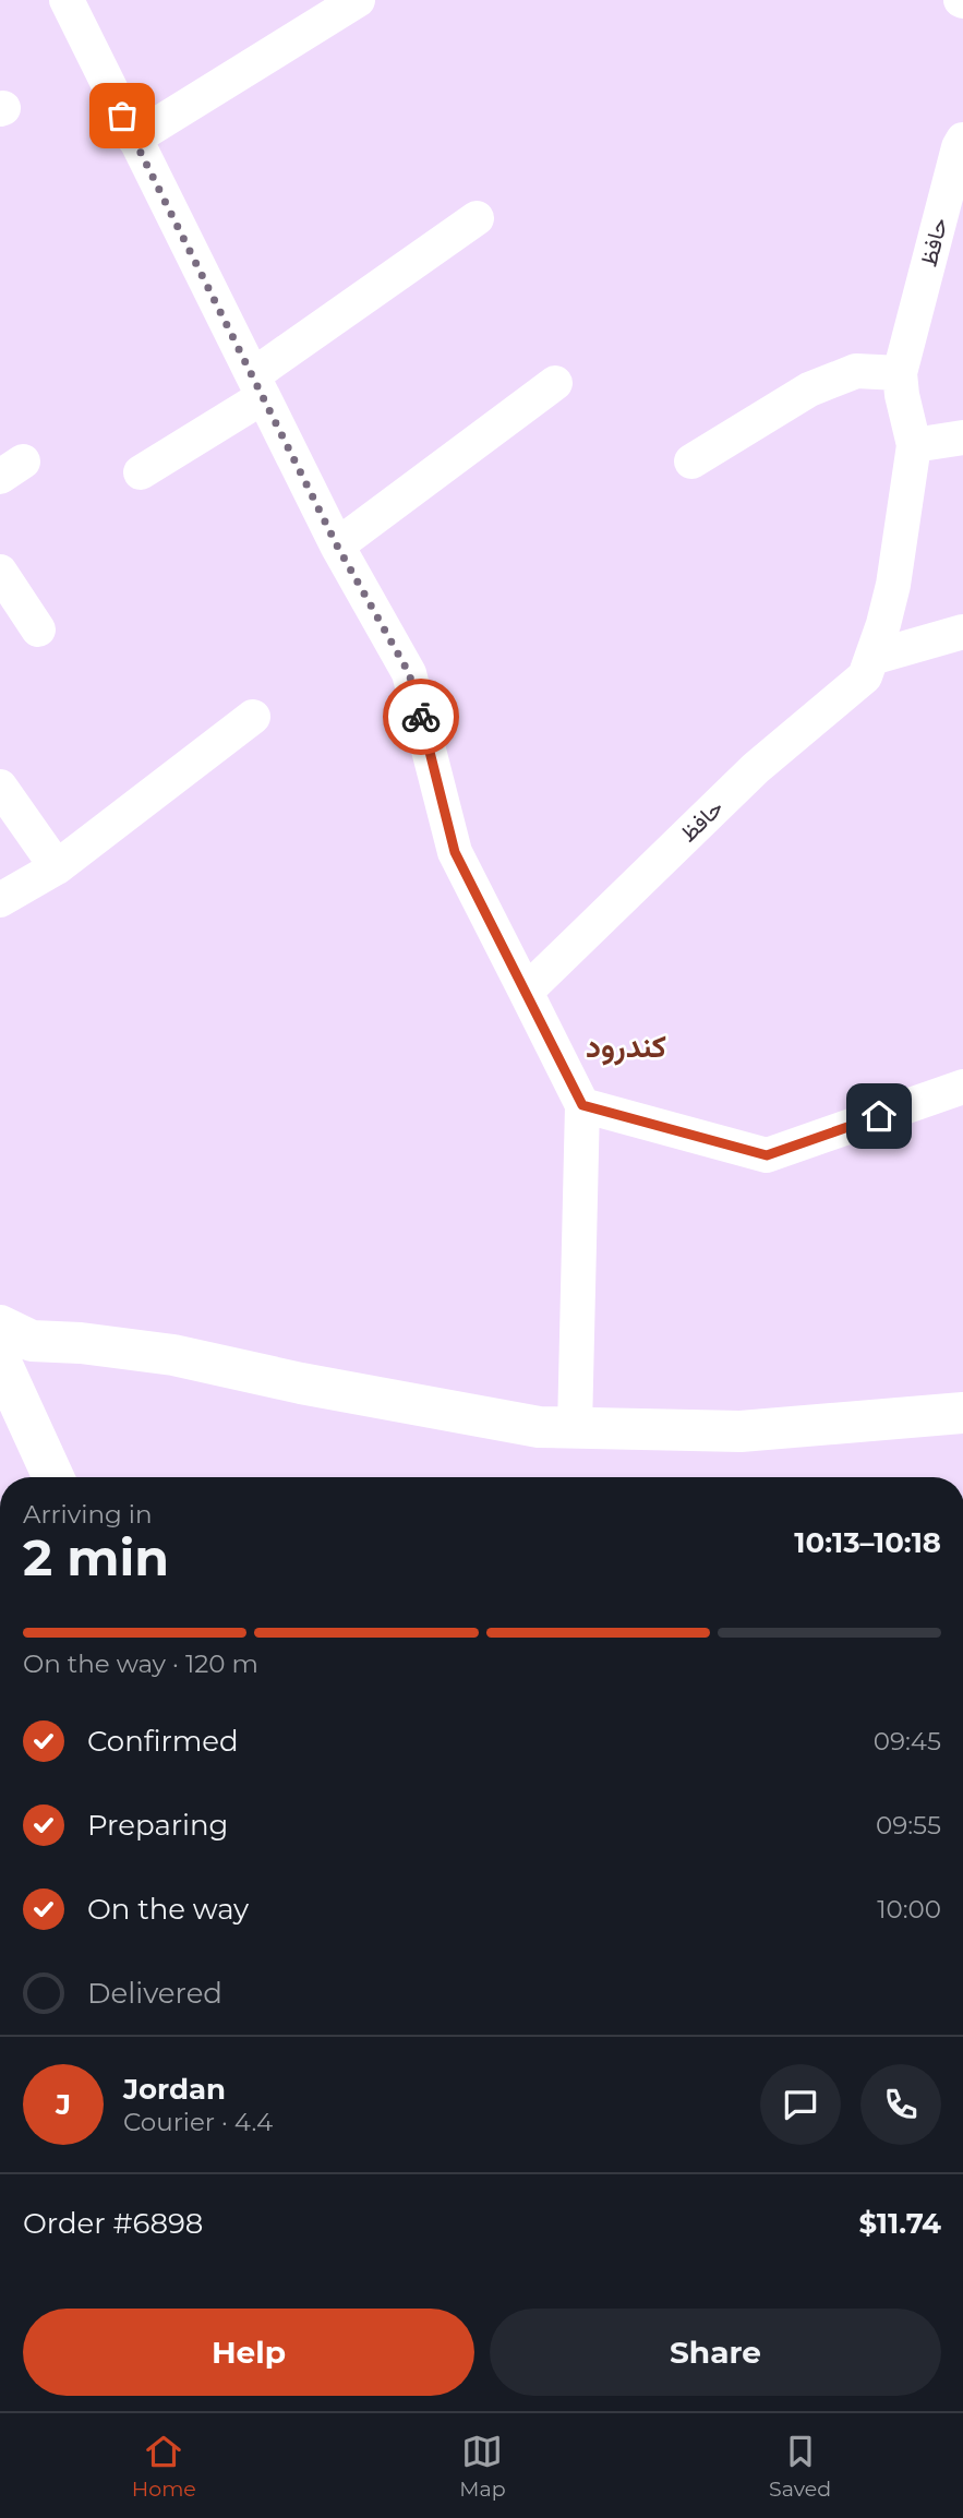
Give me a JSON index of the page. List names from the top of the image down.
{
  "streets": {
    "street": ["حافظ"]
  },
  "districts": ["کندرود"],
  "page": {
    "heading": ["2 min", "Arriving in", "10:13–10:18"],
    "panel": [
      "Jordan",
      "Courier · 4.4",
      "Order #6898",
      "$11.74"
    ],
    "bar": "On the way · 120 m",
    "list": [
      ["Confirmed", "09:45"],
      ["Preparing", "09:55"],
      ["On the way", "10:00"],
      "Delivered"
    ],
    "round": "J",
    "buttons": ["Help", "Share"],
    "tabs": ["Home", "Map", "Saved"]
  }
}
